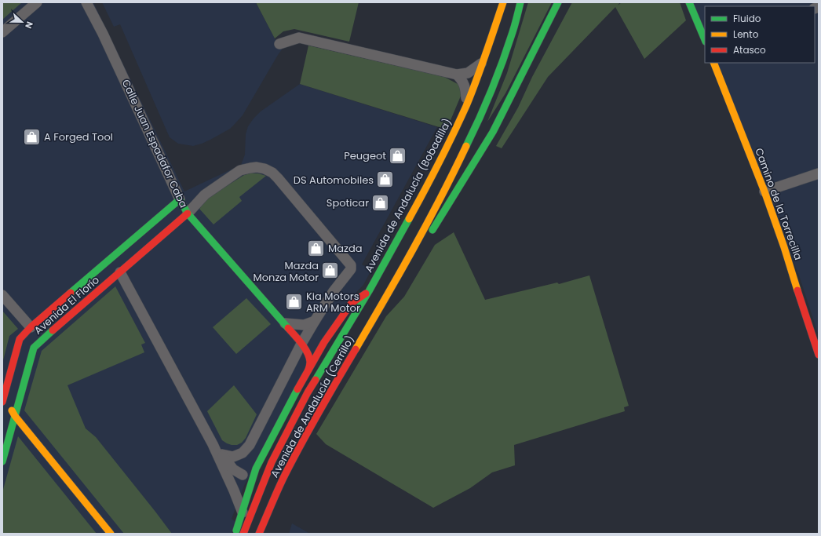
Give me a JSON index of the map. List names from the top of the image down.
{
  "streets": {
    "main road": [
      "Calle Juan Espadafor Caba",
      "Avenida de Andalucía (Bobadilla)",
      "Camino de la Torrecilla",
      "Avenida El Florío",
      "Avenida de Andalucía (Cerrillo)"
    ]
  },
  "crossings": [
    ["Calle Juan Espadafor Caba", "Avenida El Florío"],
    ["Calle Juan Espadafor Caba", "Avenida de Andalucía (Cerrillo)"],
    ["Avenida de Andalucía (Bobadilla)", "Avenida de Andalucía (Cerrillo)"]
  ],
  "places": {
    "shop": [
      "A Forged Tool",
      "Peugeot",
      "DS Automobiles",
      "Spoticar",
      "Mazda",
      "Mazda Monza Motor",
      "Kia Motors ARM Motor"
    ]
  },
  "legend": ["Fluido", "Lento", "Atasco"],
  "north": "right"
}
